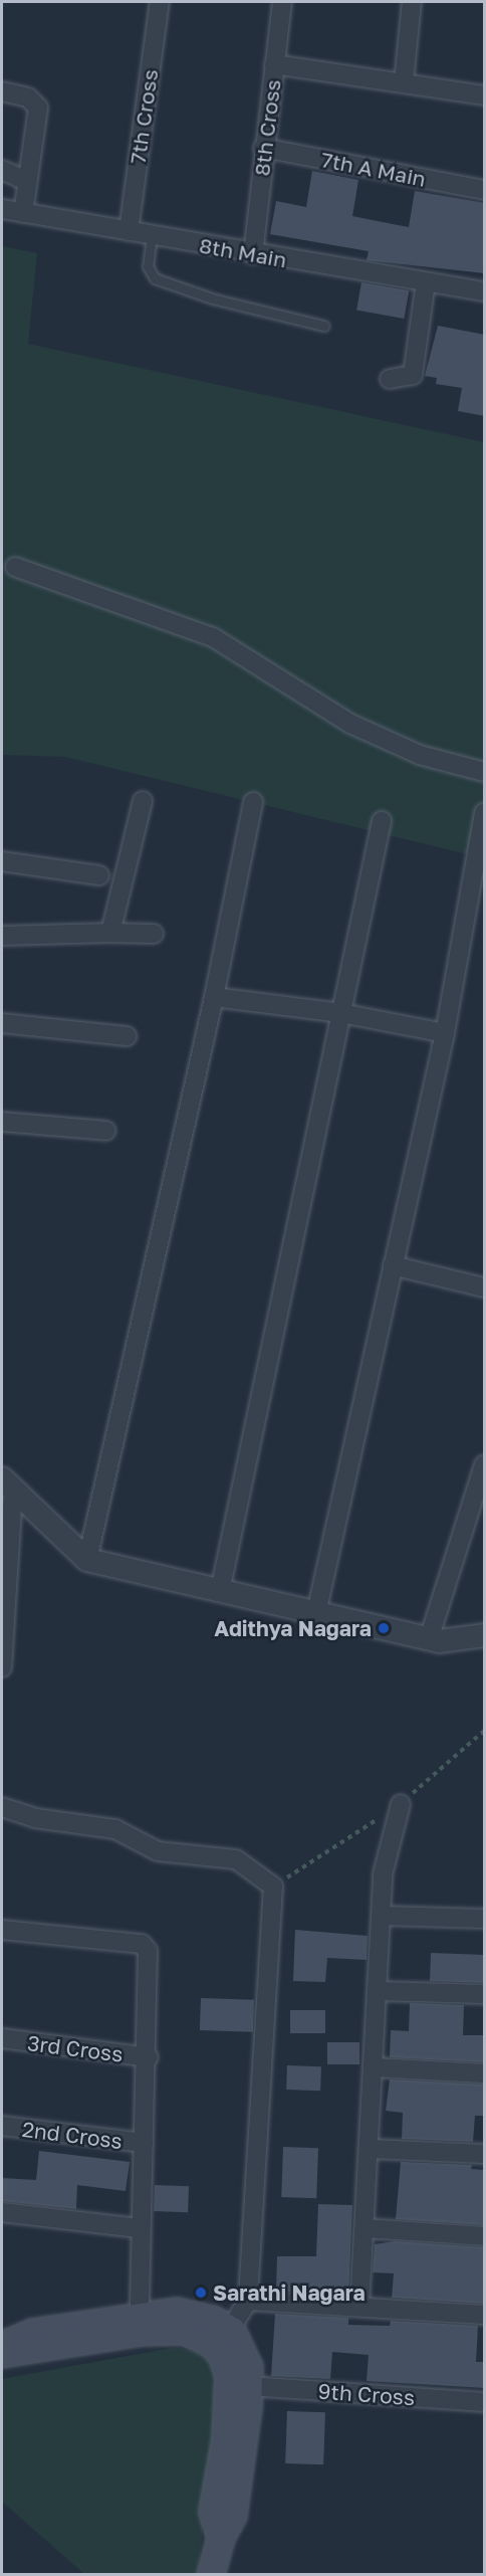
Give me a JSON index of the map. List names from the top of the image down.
{
  "streets": {
    "street": [
      "7th Cross",
      "8th Cross",
      "7th A Main",
      "8th Main",
      "3rd Cross",
      "2nd Cross",
      "9th Cross"
    ]
  },
  "crossings": [
    ["7th Cross", "8th Main"],
    ["8th Cross", "7th A Main"],
    ["8th Cross", "8th Main"]
  ],
  "places": ["Adithya Nagara", "Sarathi Nagara"]
}
